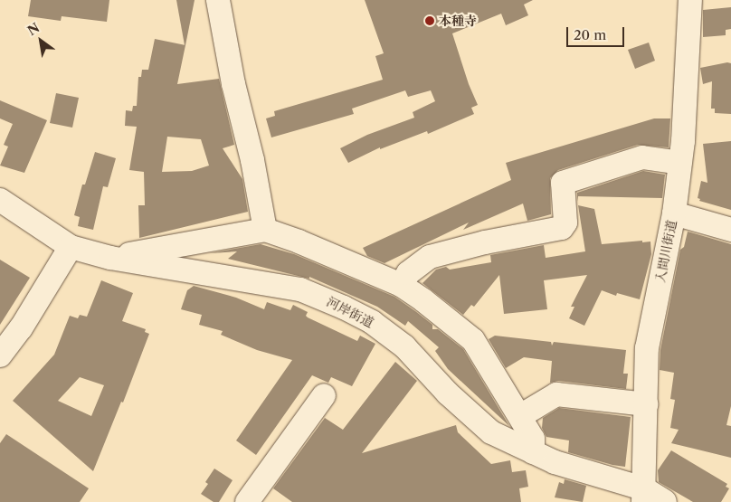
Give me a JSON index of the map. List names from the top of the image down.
{
  "streets": {
    "street": ["入間川街道", "河岸街道"]
  },
  "crossings": [
    ["入間川街道", "河岸街道"]
  ],
  "places": ["本種寺"],
  "scale_bar": "20 m",
  "north": "top left"
}
